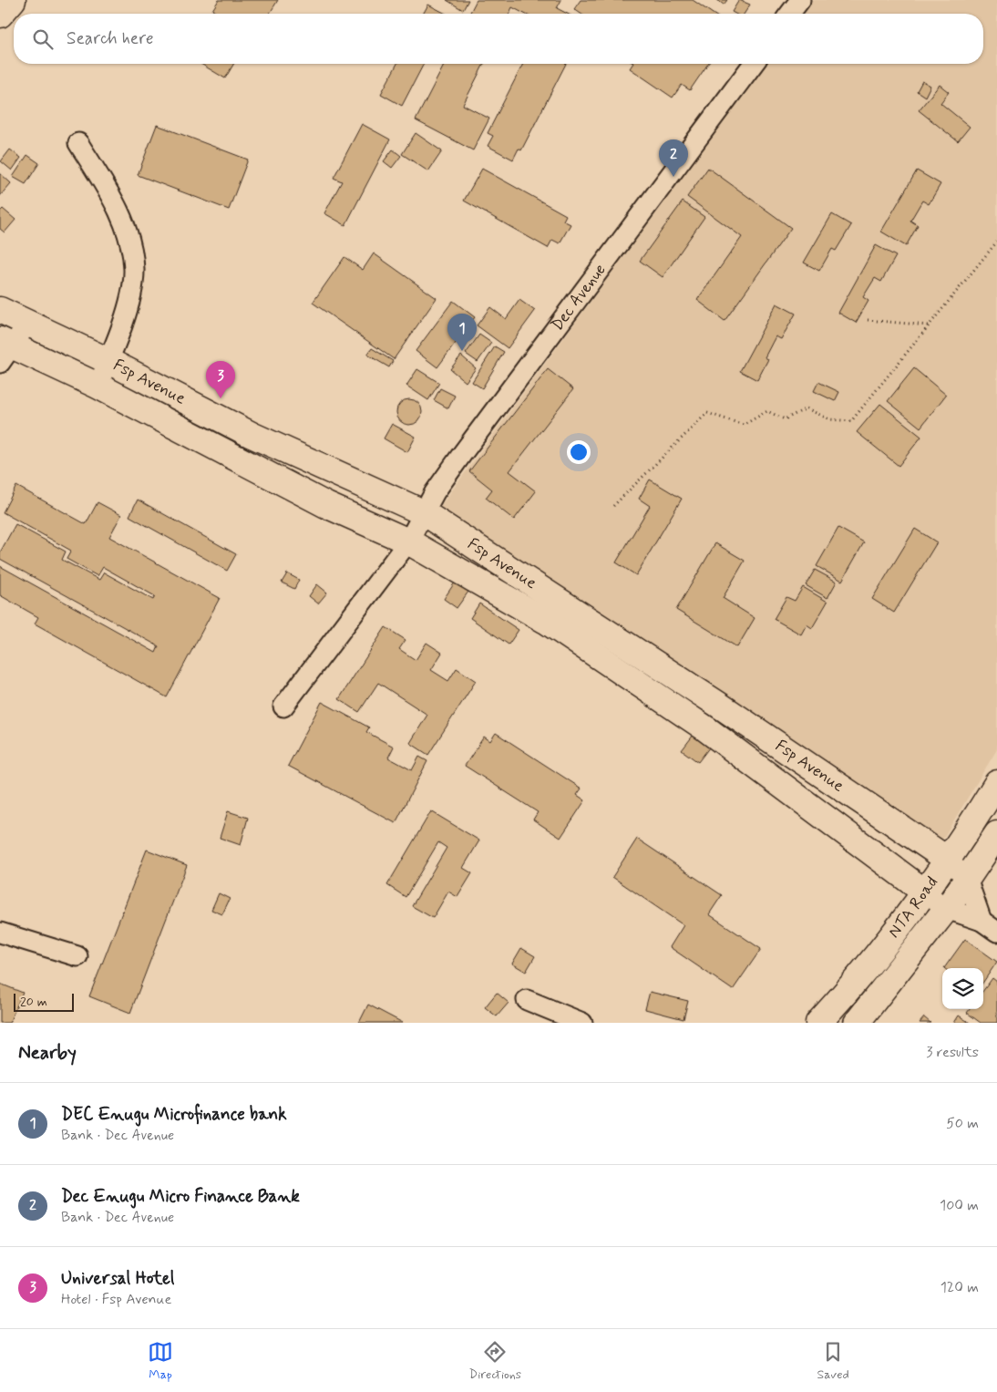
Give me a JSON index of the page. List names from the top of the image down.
{
  "streets": {
    "main road": ["Fsp Avenue", "NTA Road"],
    "street": ["Dec Avenue"]
  },
  "crossings": [
    ["Dec Avenue", "Fsp Avenue"],
    ["Fsp Avenue", "NTA Road"]
  ],
  "scale_bar": "20 m",
  "page": {
    "search": "Search here",
    "pins": ["2", "1", "3"],
    "scale": "20 m",
    "heading": ["Nearby", "3 results"],
    "list": [
      {
        "mark": "1",
        "name": "DEC Enugu Microfinance bank",
        "note": "Bank · Dec Avenue",
        "value": "50 m"
      },
      {
        "mark": "2",
        "name": "Dec Enugu Micro Finance Bank",
        "note": "Bank · Dec Avenue",
        "value": "100 m"
      },
      {
        "mark": "3",
        "name": "Universal Hotel",
        "note": "Hotel · Fsp Avenue",
        "value": "120 m"
      }
    ],
    "nav": ["Map", "Directions", "Saved"]
  }
}
